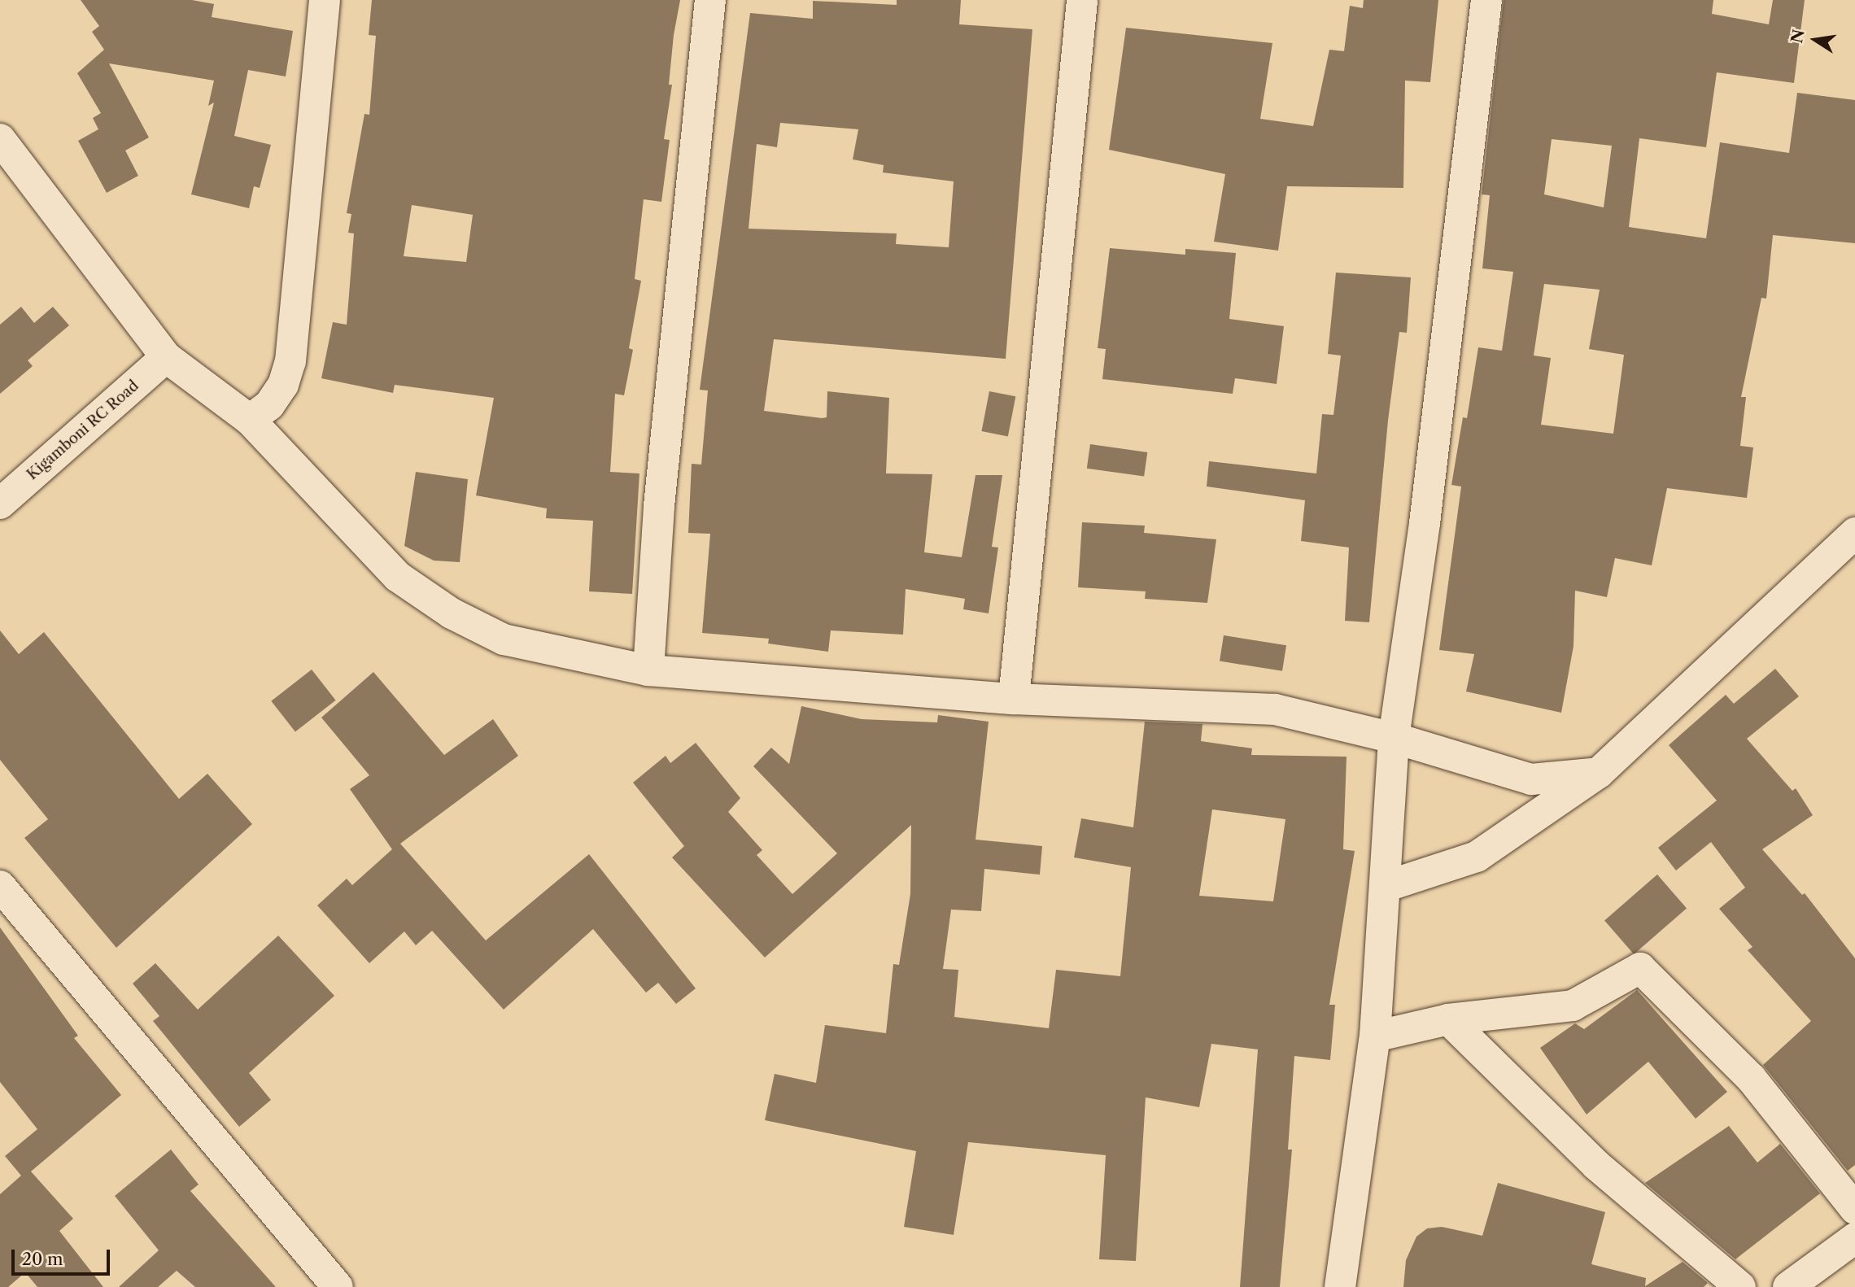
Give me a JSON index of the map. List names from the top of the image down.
{
  "streets": {
    "street": ["Kigamboni RC Road"]
  },
  "scale_bar": "20 m",
  "north": "left"
}
